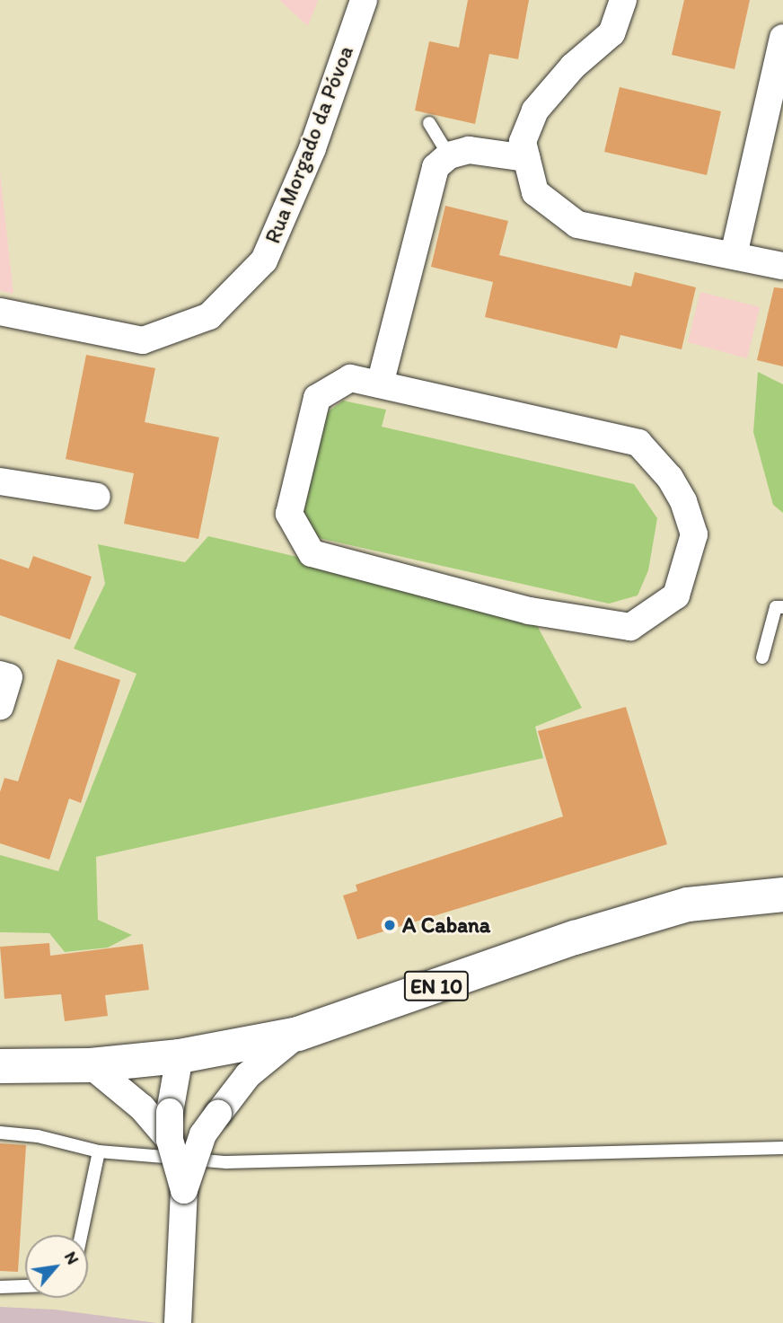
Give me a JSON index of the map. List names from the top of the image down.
{
  "streets": {
    "main road": ["EN 10"],
    "street": ["Rua Morgado da Póvoa"]
  },
  "places": ["A Cabana"],
  "north": "top right"
}
